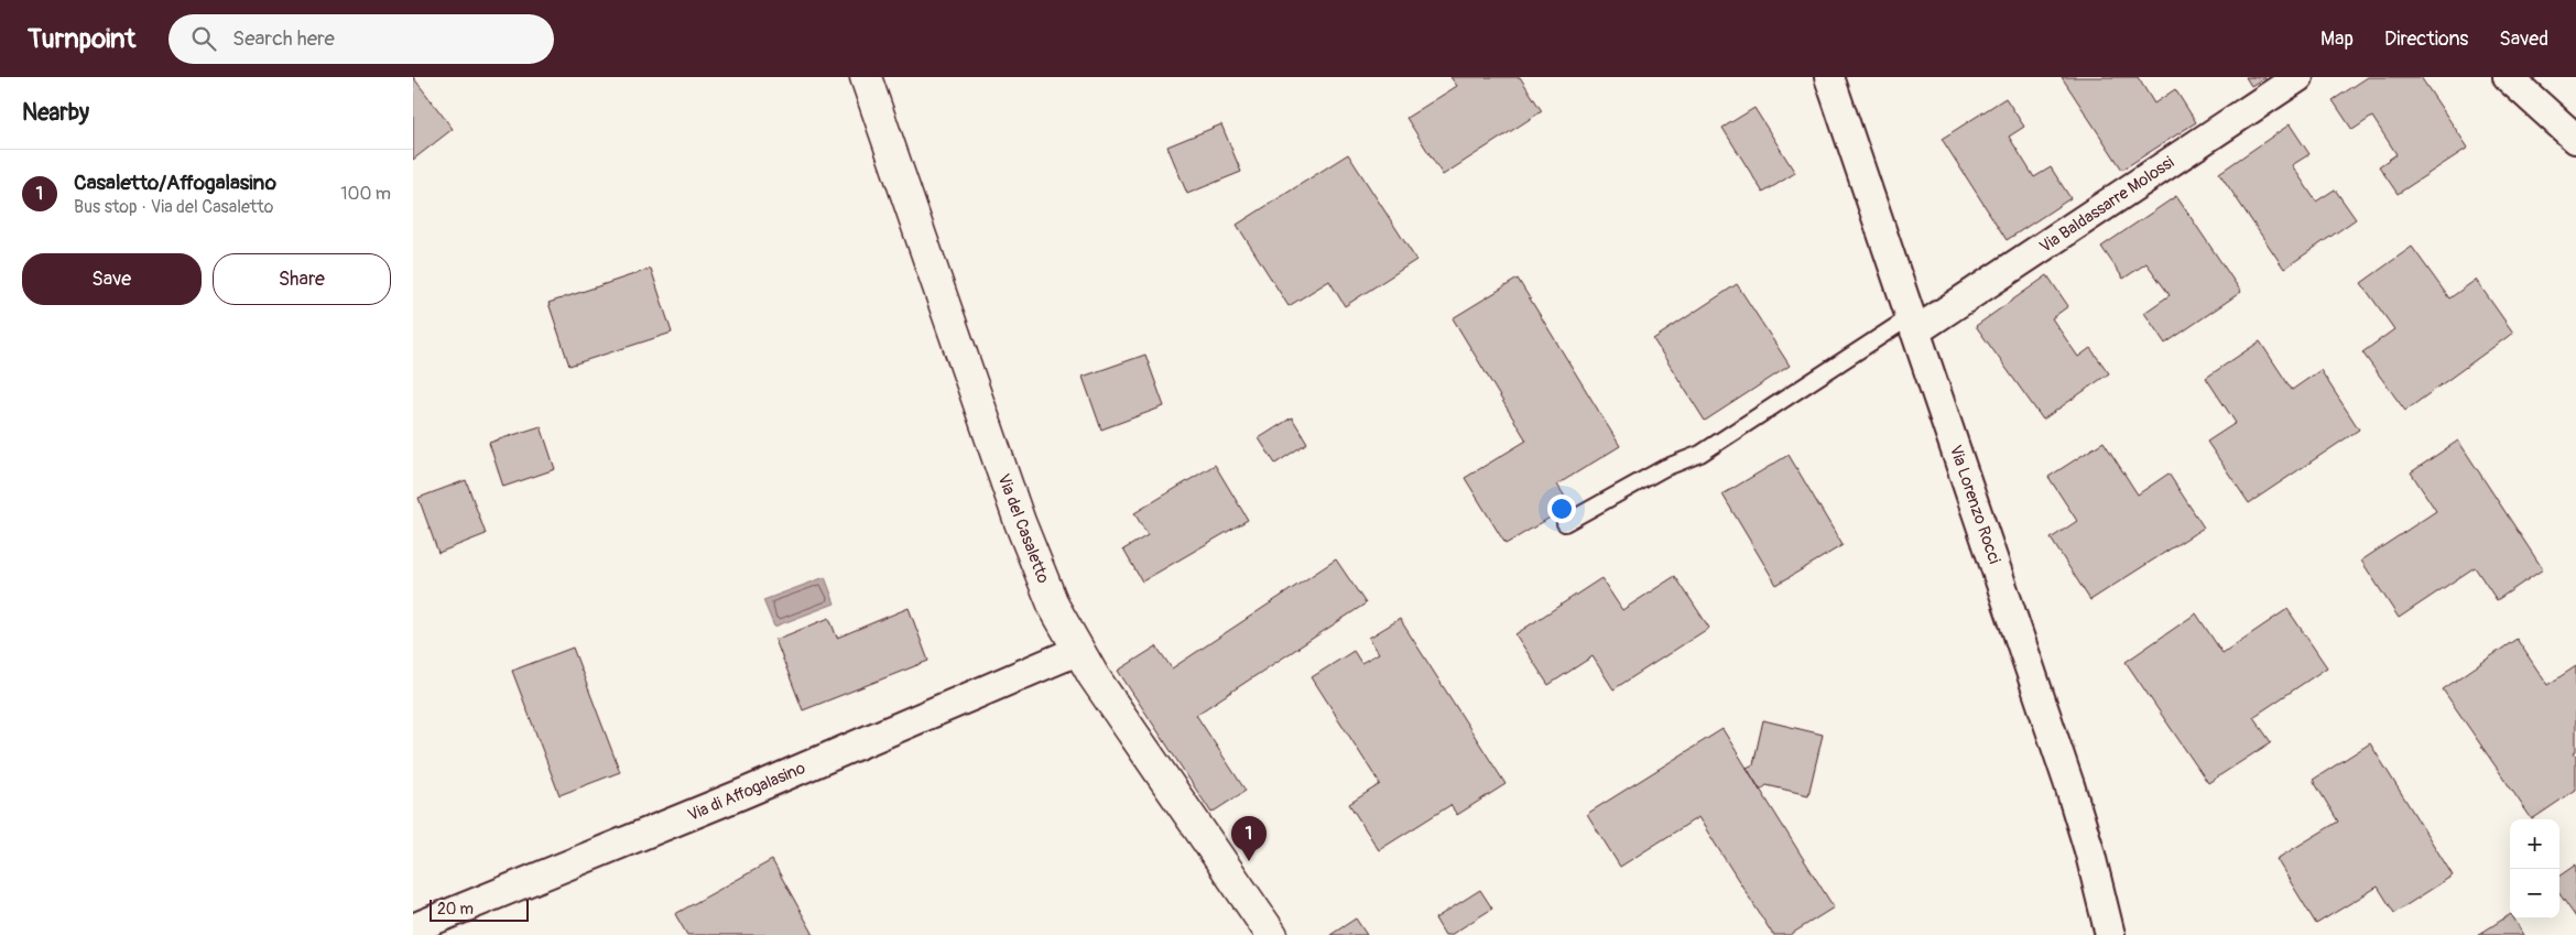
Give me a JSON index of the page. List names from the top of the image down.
{
  "streets": {
    "street": [
      "Via Baldassarre Molossi",
      "Via Lorenzo Rocci",
      "Via del Casaletto",
      "Via di Affogalasino"
    ]
  },
  "crossings": [
    ["Via Baldassarre Molossi", "Via Lorenzo Rocci"],
    ["Via del Casaletto", "Via di Affogalasino"]
  ],
  "scale_bar": "20 m",
  "page": {
    "header": "Turnpoint",
    "search": "Search here",
    "nav": ["Map", "Directions", "Saved"],
    "heading": "Nearby",
    "list": [
      {
        "mark": "1",
        "name": "Casaletto/Affogalasino",
        "note": "Bus stop · Via del Casaletto",
        "value": "100 m"
      }
    ],
    "buttons": ["Save", "Share"],
    "pins": "1",
    "map_buttons": ["+", "−"],
    "scale": "20 m"
  }
}
